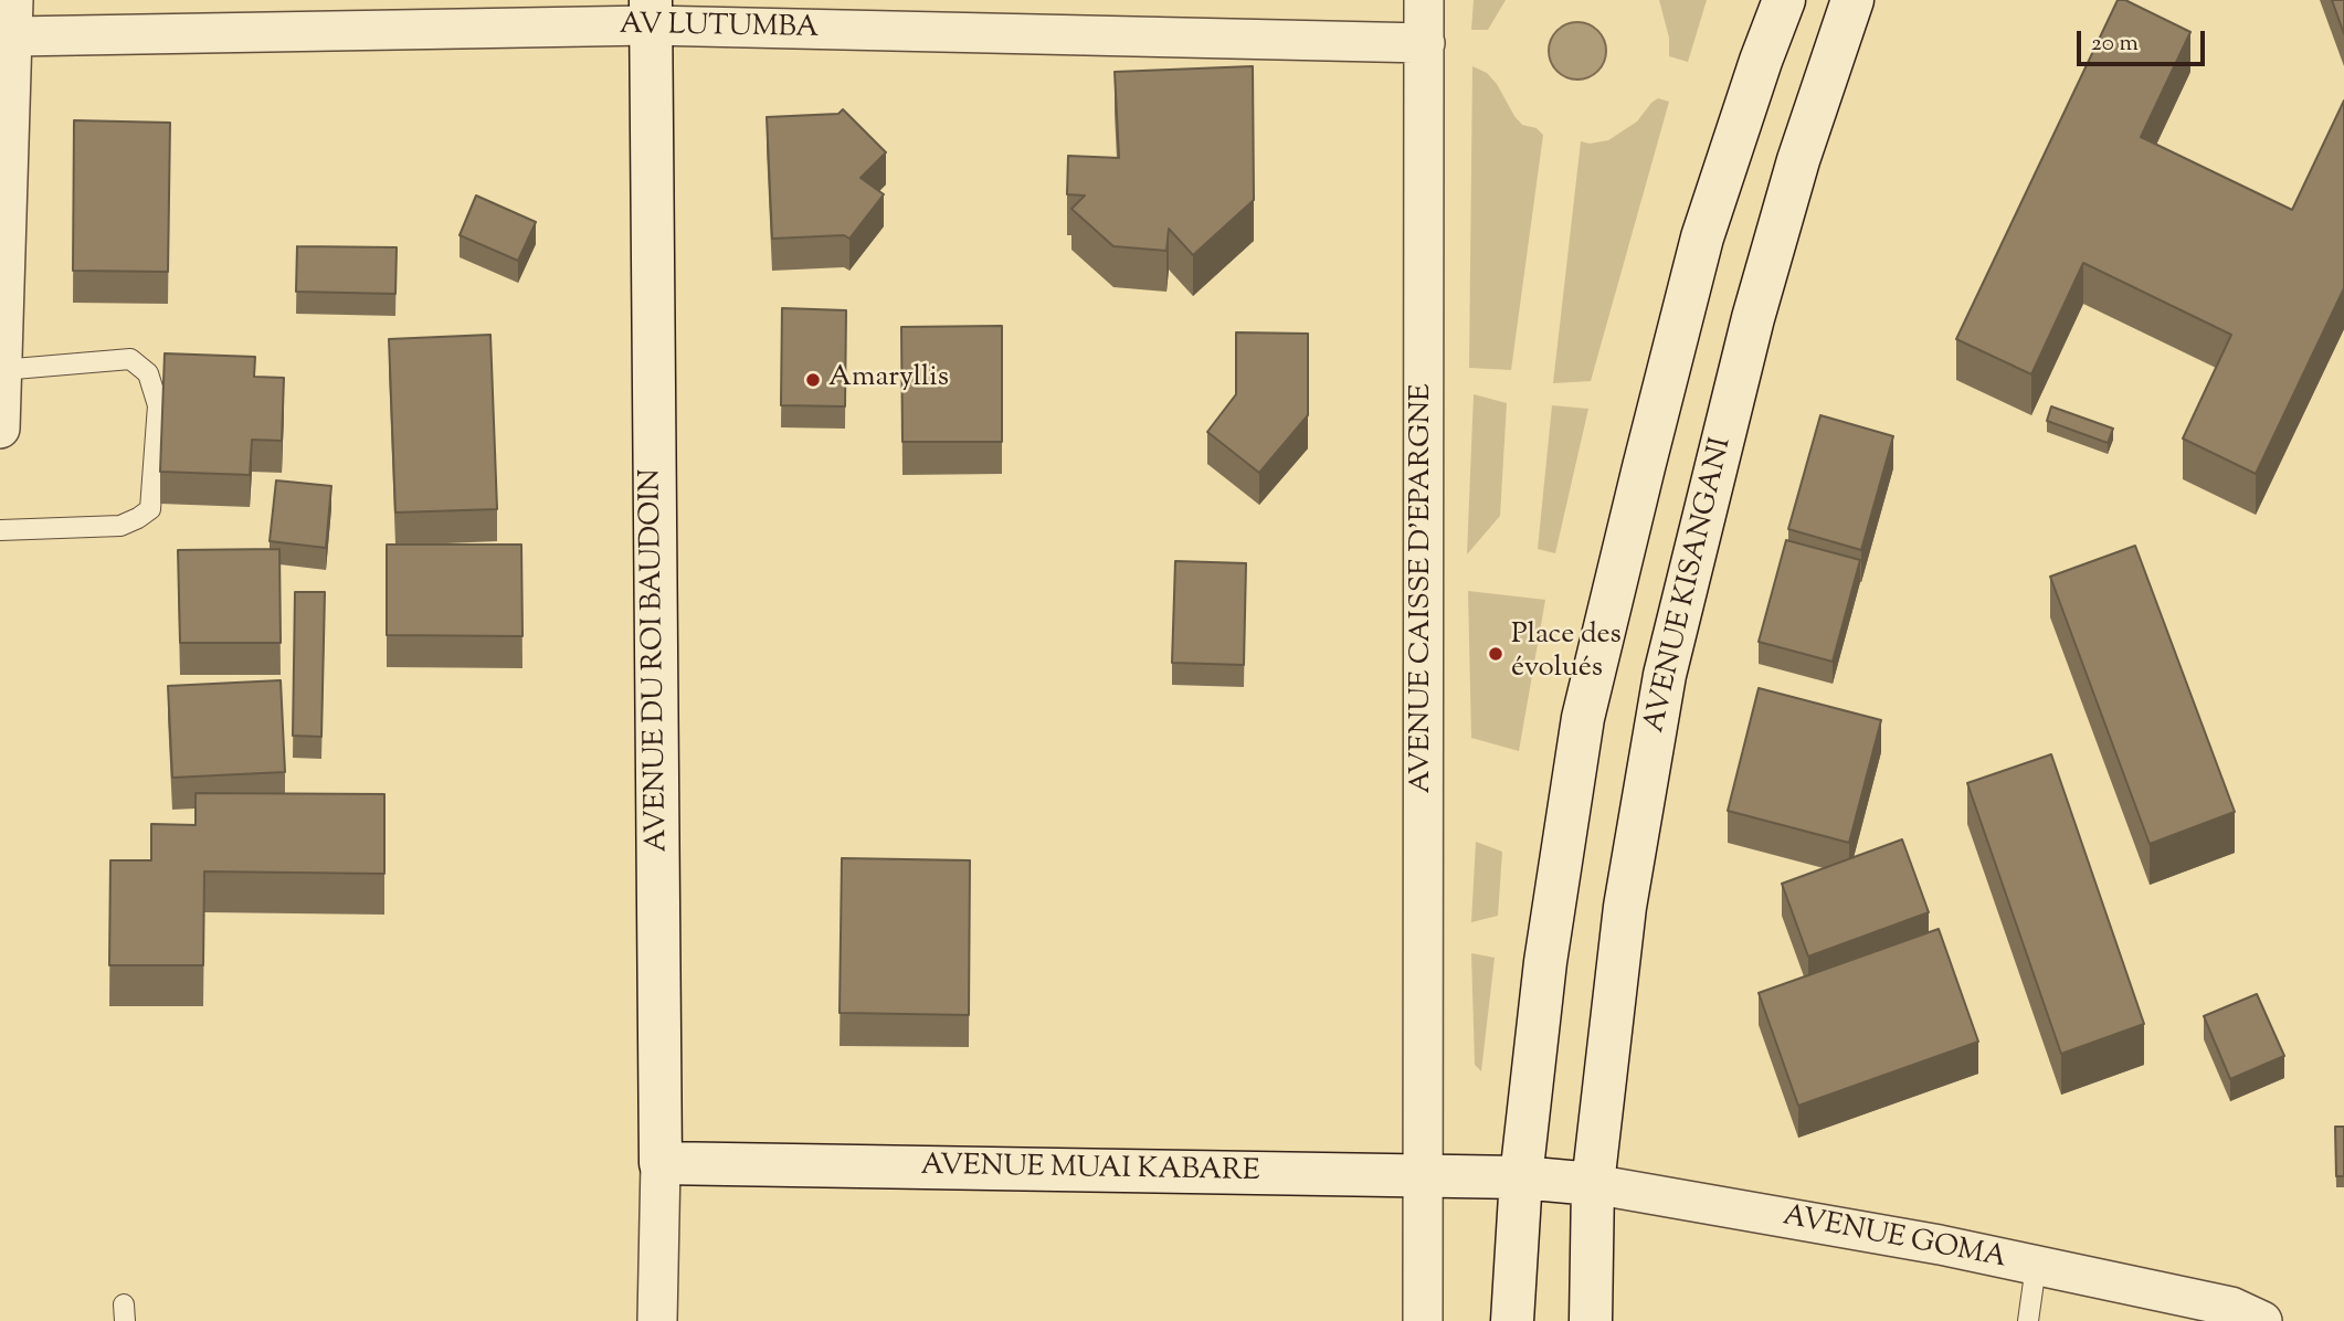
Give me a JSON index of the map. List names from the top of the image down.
{
  "streets": {
    "street": [
      "AV LUTUMBA",
      "AVENUE KISANGANI",
      "AVENUE CAISSE D'EPARGNE",
      "AVENUE DU ROI BAUDOIN",
      "AVENUE MUAI KABARE",
      "AVENUE GOMA"
    ]
  },
  "crossings": [
    ["AV LUTUMBA", "AVENUE CAISSE D'EPARGNE"],
    ["AV LUTUMBA", "AVENUE DU ROI BAUDOIN"],
    ["AVENUE KISANGANI", "AVENUE GOMA"],
    ["AVENUE CAISSE D'EPARGNE", "AVENUE MUAI KABARE"],
    ["AVENUE DU ROI BAUDOIN", "AVENUE MUAI KABARE"],
    ["AVENUE MUAI KABARE", "AVENUE GOMA"]
  ],
  "places": ["Amaryllis", "Place des évolués"],
  "scale_bar": "20 m"
}
